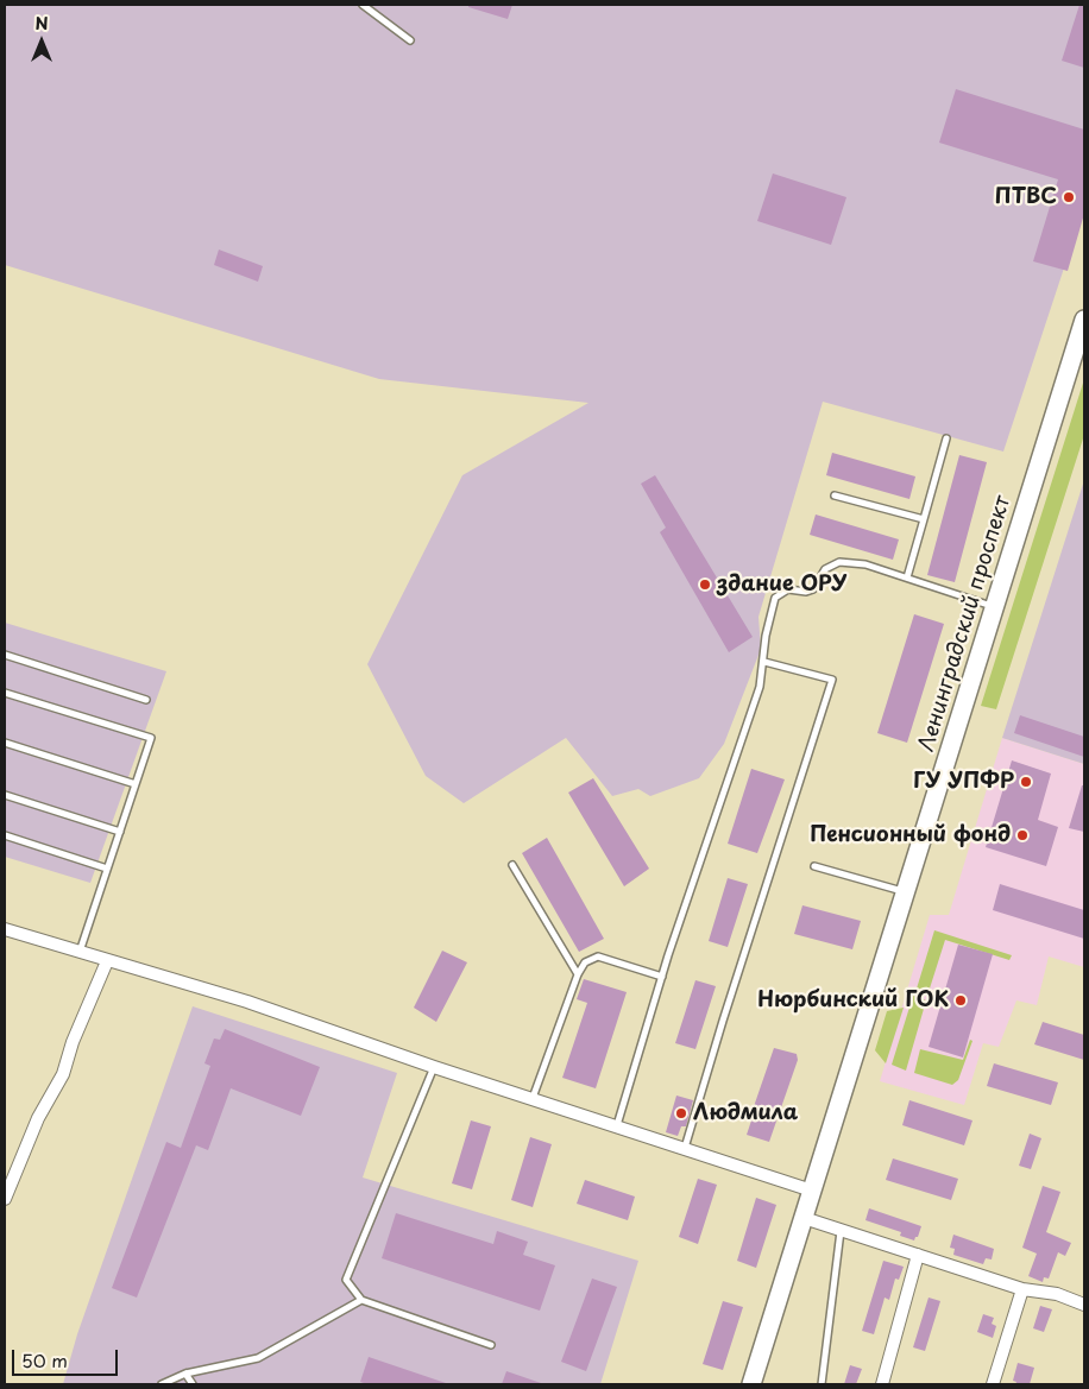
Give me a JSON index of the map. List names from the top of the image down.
{
  "streets": {
    "main road": ["Ленинградский проспект"]
  },
  "places": [
    "ПТВС",
    "здание ОРУ",
    "ГУ УПФР",
    "Пенсионный фонд",
    "Нюрбинский ГОК",
    "Людмила"
  ],
  "scale_bar": "50 m",
  "north": "top"
}
